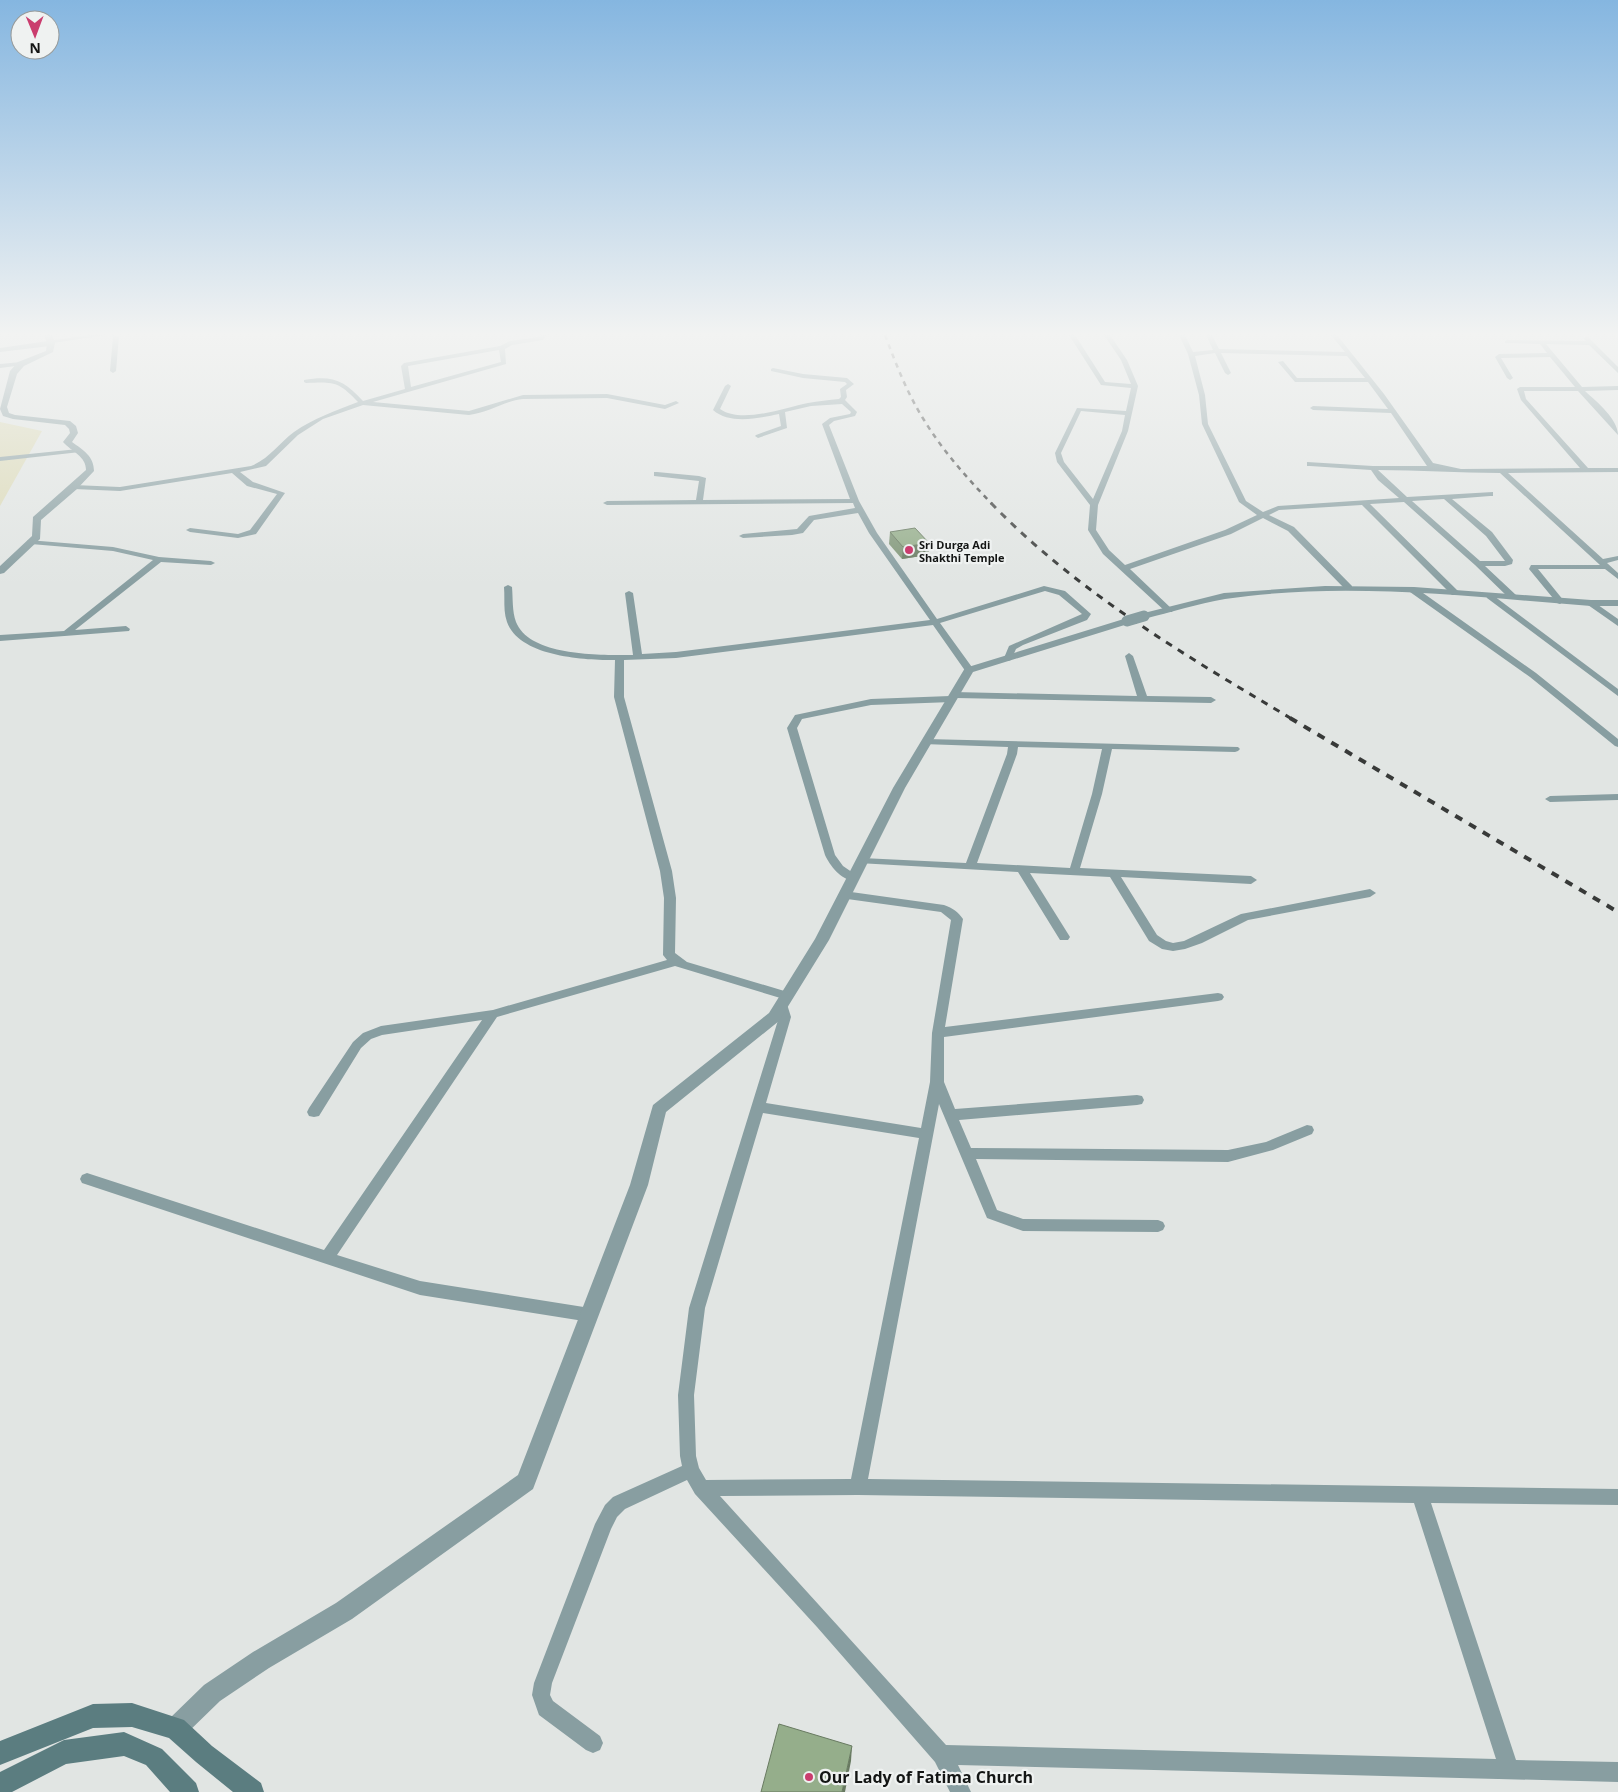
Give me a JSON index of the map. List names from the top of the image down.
{
  "places": ["Sri Durga Adi Shakthi Temple", "Our Lady of Fatima Church"],
  "north": "bottom"
}
